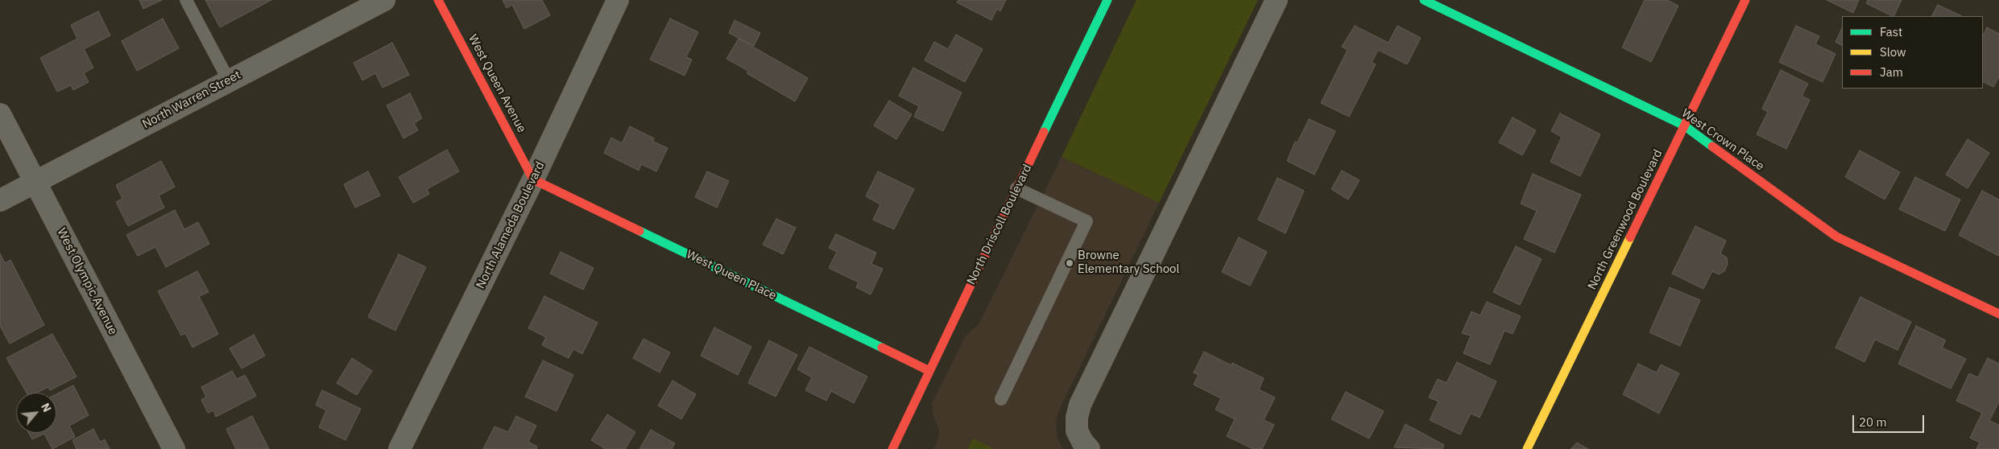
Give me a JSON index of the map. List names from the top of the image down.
{
  "streets": {
    "street": [
      "West Queen Avenue",
      "North Warren Street",
      "West Crown Place",
      "North Greenwood Boulevard",
      "North Driscoll Boulevard",
      "North Alameda Boulevard",
      "West Queen Place",
      "West Olympic Avenue"
    ]
  },
  "crossings": [
    ["West Queen Avenue", "North Alameda Boulevard"],
    ["West Queen Avenue", "West Queen Place"],
    ["North Warren Street", "West Olympic Avenue"],
    ["West Crown Place", "North Greenwood Boulevard"],
    ["North Driscoll Boulevard", "West Queen Place"],
    ["North Alameda Boulevard", "West Queen Place"]
  ],
  "places": ["Browne Elementary School"],
  "legend": ["Fast", "Slow", "Jam"],
  "scale_bar": "20 m",
  "north": "top right"
}
